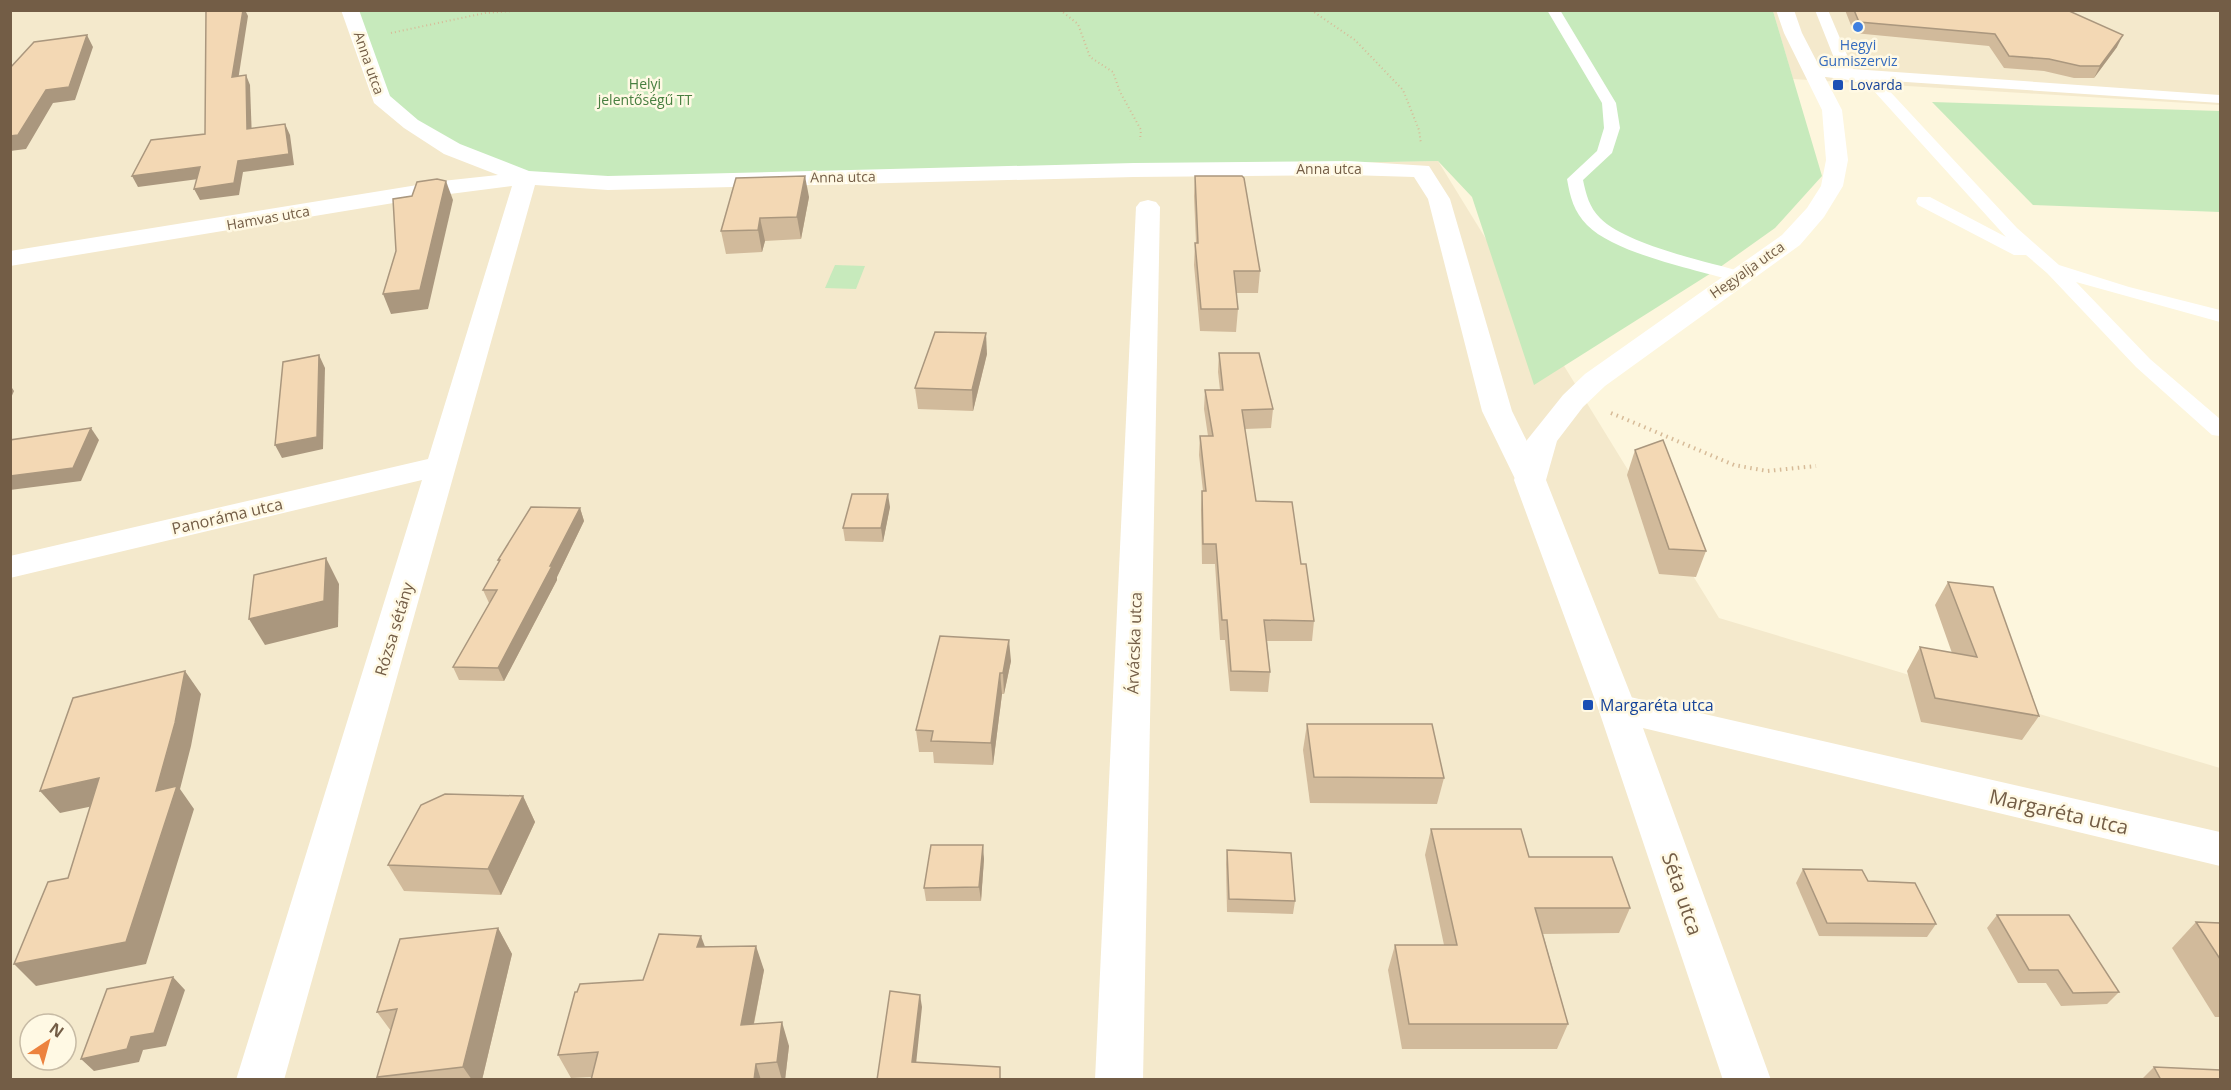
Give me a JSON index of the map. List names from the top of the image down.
{
  "streets": {
    "street": [
      "Anna utca",
      "Hamvas utca",
      "Hegyalja utca",
      "Panoráma utca",
      "Rózsa sétány",
      "Árvácska utca",
      "Margaréta utca",
      "Séta utca"
    ]
  },
  "crossings": [
    ["Anna utca", "Hamvas utca"],
    ["Anna utca", "Rózsa sétány"],
    ["Anna utca", "Séta utca"],
    ["Hamvas utca", "Rózsa sétány"],
    ["Hegyalja utca", "Séta utca"],
    ["Panoráma utca", "Rózsa sétány"],
    ["Margaréta utca", "Séta utca"]
  ],
  "parks": ["Helyi jelentőségű TT"],
  "places": {
    "other": ["Hegyi Gumiszerviz"],
    "transit": ["Lovarda", "Margaréta utca"]
  },
  "north": "top right"
}
